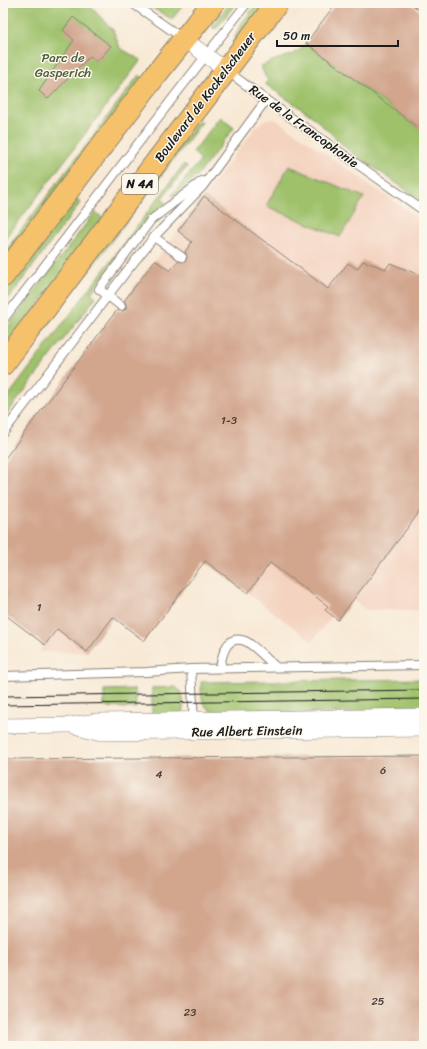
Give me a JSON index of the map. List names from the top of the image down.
{
  "streets": {
    "main road": ["Boulevard de Kockelscheuer", "N 4A"],
    "street": ["Rue de la Francophonie", "Rue Albert Einstein"]
  },
  "crossings": [
    ["Boulevard de Kockelscheuer", "Rue de la Francophonie"]
  ],
  "parks": ["Parc de Gasperich"],
  "house_numbers": [
    "1-3",
    "1",
    "6",
    "4",
    "25",
    "23"
  ],
  "scale_bar": "50 m"
}
